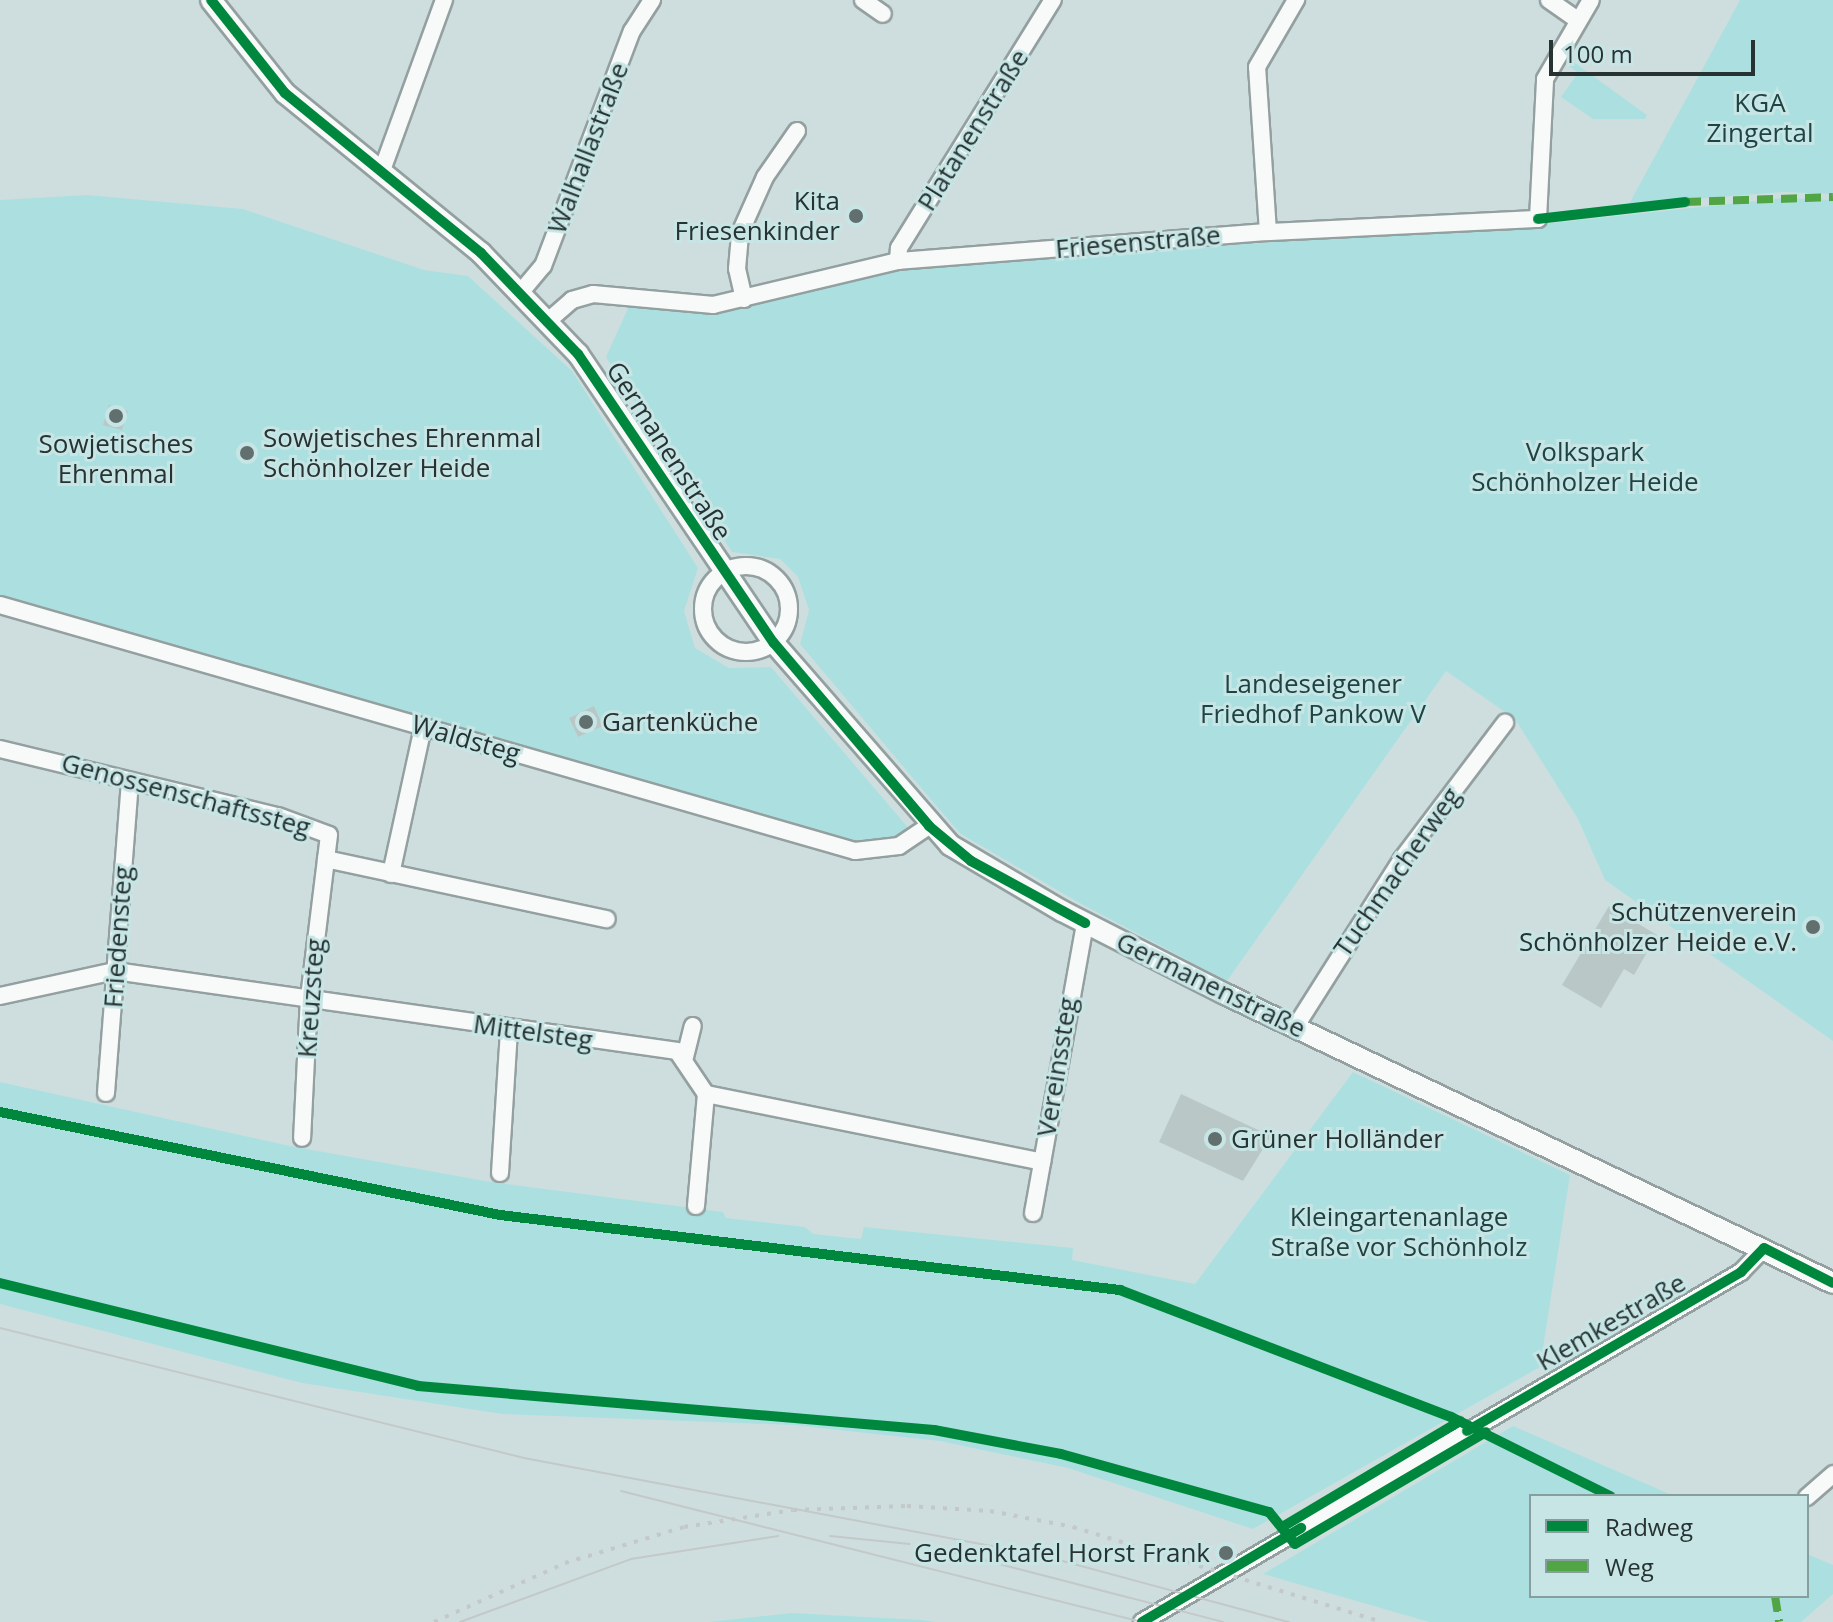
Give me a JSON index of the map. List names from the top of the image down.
{
  "streets": {
    "main road": ["Germanenstraße"],
    "street": [
      "Platanenstraße",
      "Walhallastraße",
      "Friesenstraße",
      "Waldsteg",
      "Genossenschaftssteg",
      "Tuchmacherweg",
      "Friedensteg",
      "Kreuzsteg",
      "Mittelsteg",
      "Vereinssteg",
      "Klemkestraße"
    ]
  },
  "crossings": [
    ["Platanenstraße", "Friesenstraße"],
    ["Walhallastraße", "Germanenstraße"],
    ["Friesenstraße", "Germanenstraße"],
    ["Germanenstraße", "Waldsteg"],
    ["Germanenstraße", "Tuchmacherweg"],
    ["Germanenstraße", "Vereinssteg"],
    ["Germanenstraße", "Klemkestraße"],
    ["Genossenschaftssteg", "Friedensteg"],
    ["Genossenschaftssteg", "Kreuzsteg"],
    ["Friedensteg", "Mittelsteg"],
    ["Kreuzsteg", "Mittelsteg"]
  ],
  "parks": [
    "KGA Zingertal",
    "Volkspark Schönholzer Heide",
    "Landeseigener Friedhof Pankow V",
    "Kleingartenanlage Straße vor Schönholz"
  ],
  "places": [
    "Kita Friesenkinder",
    "Sowjetisches Ehrenmal",
    "Sowjetisches Ehrenmal Schönholzer Heide",
    "Gartenküche",
    "Schützenverein Schönholzer Heide e.V.",
    "Grüner Holländer",
    "Gedenktafel Horst Frank"
  ],
  "legend": ["Radweg", "Weg"],
  "scale_bar": "100 m"
}
